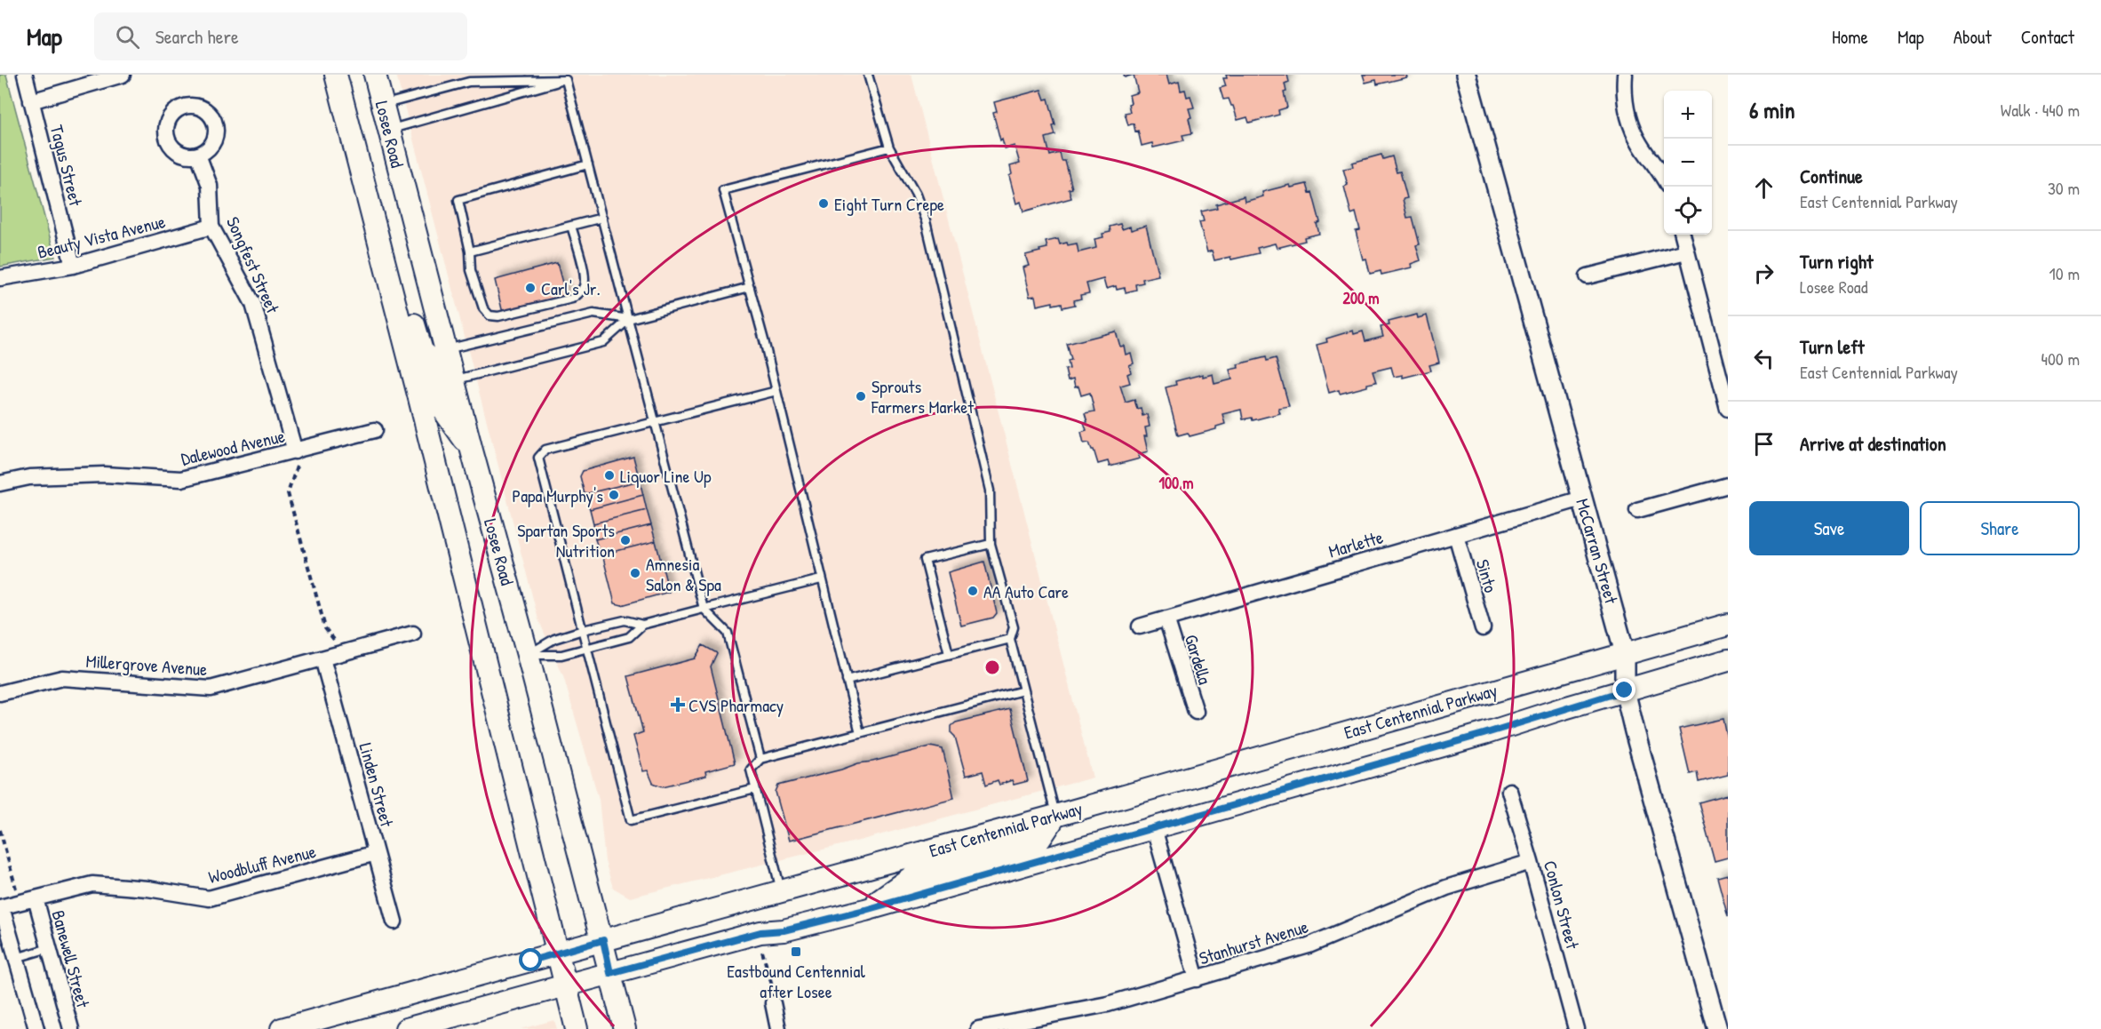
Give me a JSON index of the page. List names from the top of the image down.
{
  "streets": {
    "main road": ["Losee Road", "East Centennial Parkway"],
    "street": [
      "Tagus Street",
      "Beauty Vista Avenue",
      "Songfest Street",
      "Dalewood Avenue",
      "Marlette",
      "McCarran Street",
      "Sinto",
      "Gardella",
      "Millergrove Avenue",
      "Linden Street",
      "Woodbluff Avenue",
      "Conlon Street",
      "Stanhurst Avenue",
      "Banewell Street"
    ]
  },
  "crossings": [
    ["Losee Road", "East Centennial Parkway"],
    ["Tagus Street", "Beauty Vista Avenue"],
    ["Beauty Vista Avenue", "Songfest Street"],
    ["Songfest Street", "Dalewood Avenue"],
    ["Marlette", "McCarran Street"],
    ["Marlette", "Sinto"],
    ["Marlette", "Gardella"],
    ["McCarran Street", "East Centennial Parkway"],
    ["Millergrove Avenue", "Linden Street"],
    ["Linden Street", "Woodbluff Avenue"],
    ["Woodbluff Avenue", "Banewell Street"],
    ["Conlon Street", "Stanhurst Avenue"]
  ],
  "places": {
    "other": [
      "Eight Turn Crepe",
      "Carl's Jr.",
      "Sprouts Farmers Market",
      "Liquor Line Up",
      "Papa Murphy's",
      "Spartan Sports Nutrition",
      "Amnesia Salon & Spa",
      "AA Auto Care"
    ],
    "health": ["CVS Pharmacy"],
    "transit": ["Eastbound Centennial after Losee"]
  },
  "page": {
    "header": "Map",
    "search": "Search here",
    "nav": [
      "Home",
      "Map",
      "About",
      "Contact"
    ],
    "heading": ["6 min", "Walk · 440 m"],
    "map_buttons": ["+", "−"],
    "list": [
      ["Continue", "East Centennial Parkway", "30 m"],
      ["Turn right", "Losee Road", "10 m"],
      ["Turn left", "East Centennial Parkway", "400 m"],
      "Arrive at destination"
    ],
    "buttons": ["Save", "Share"]
  },
  "rings": ["200 m", "100 m"]
}
